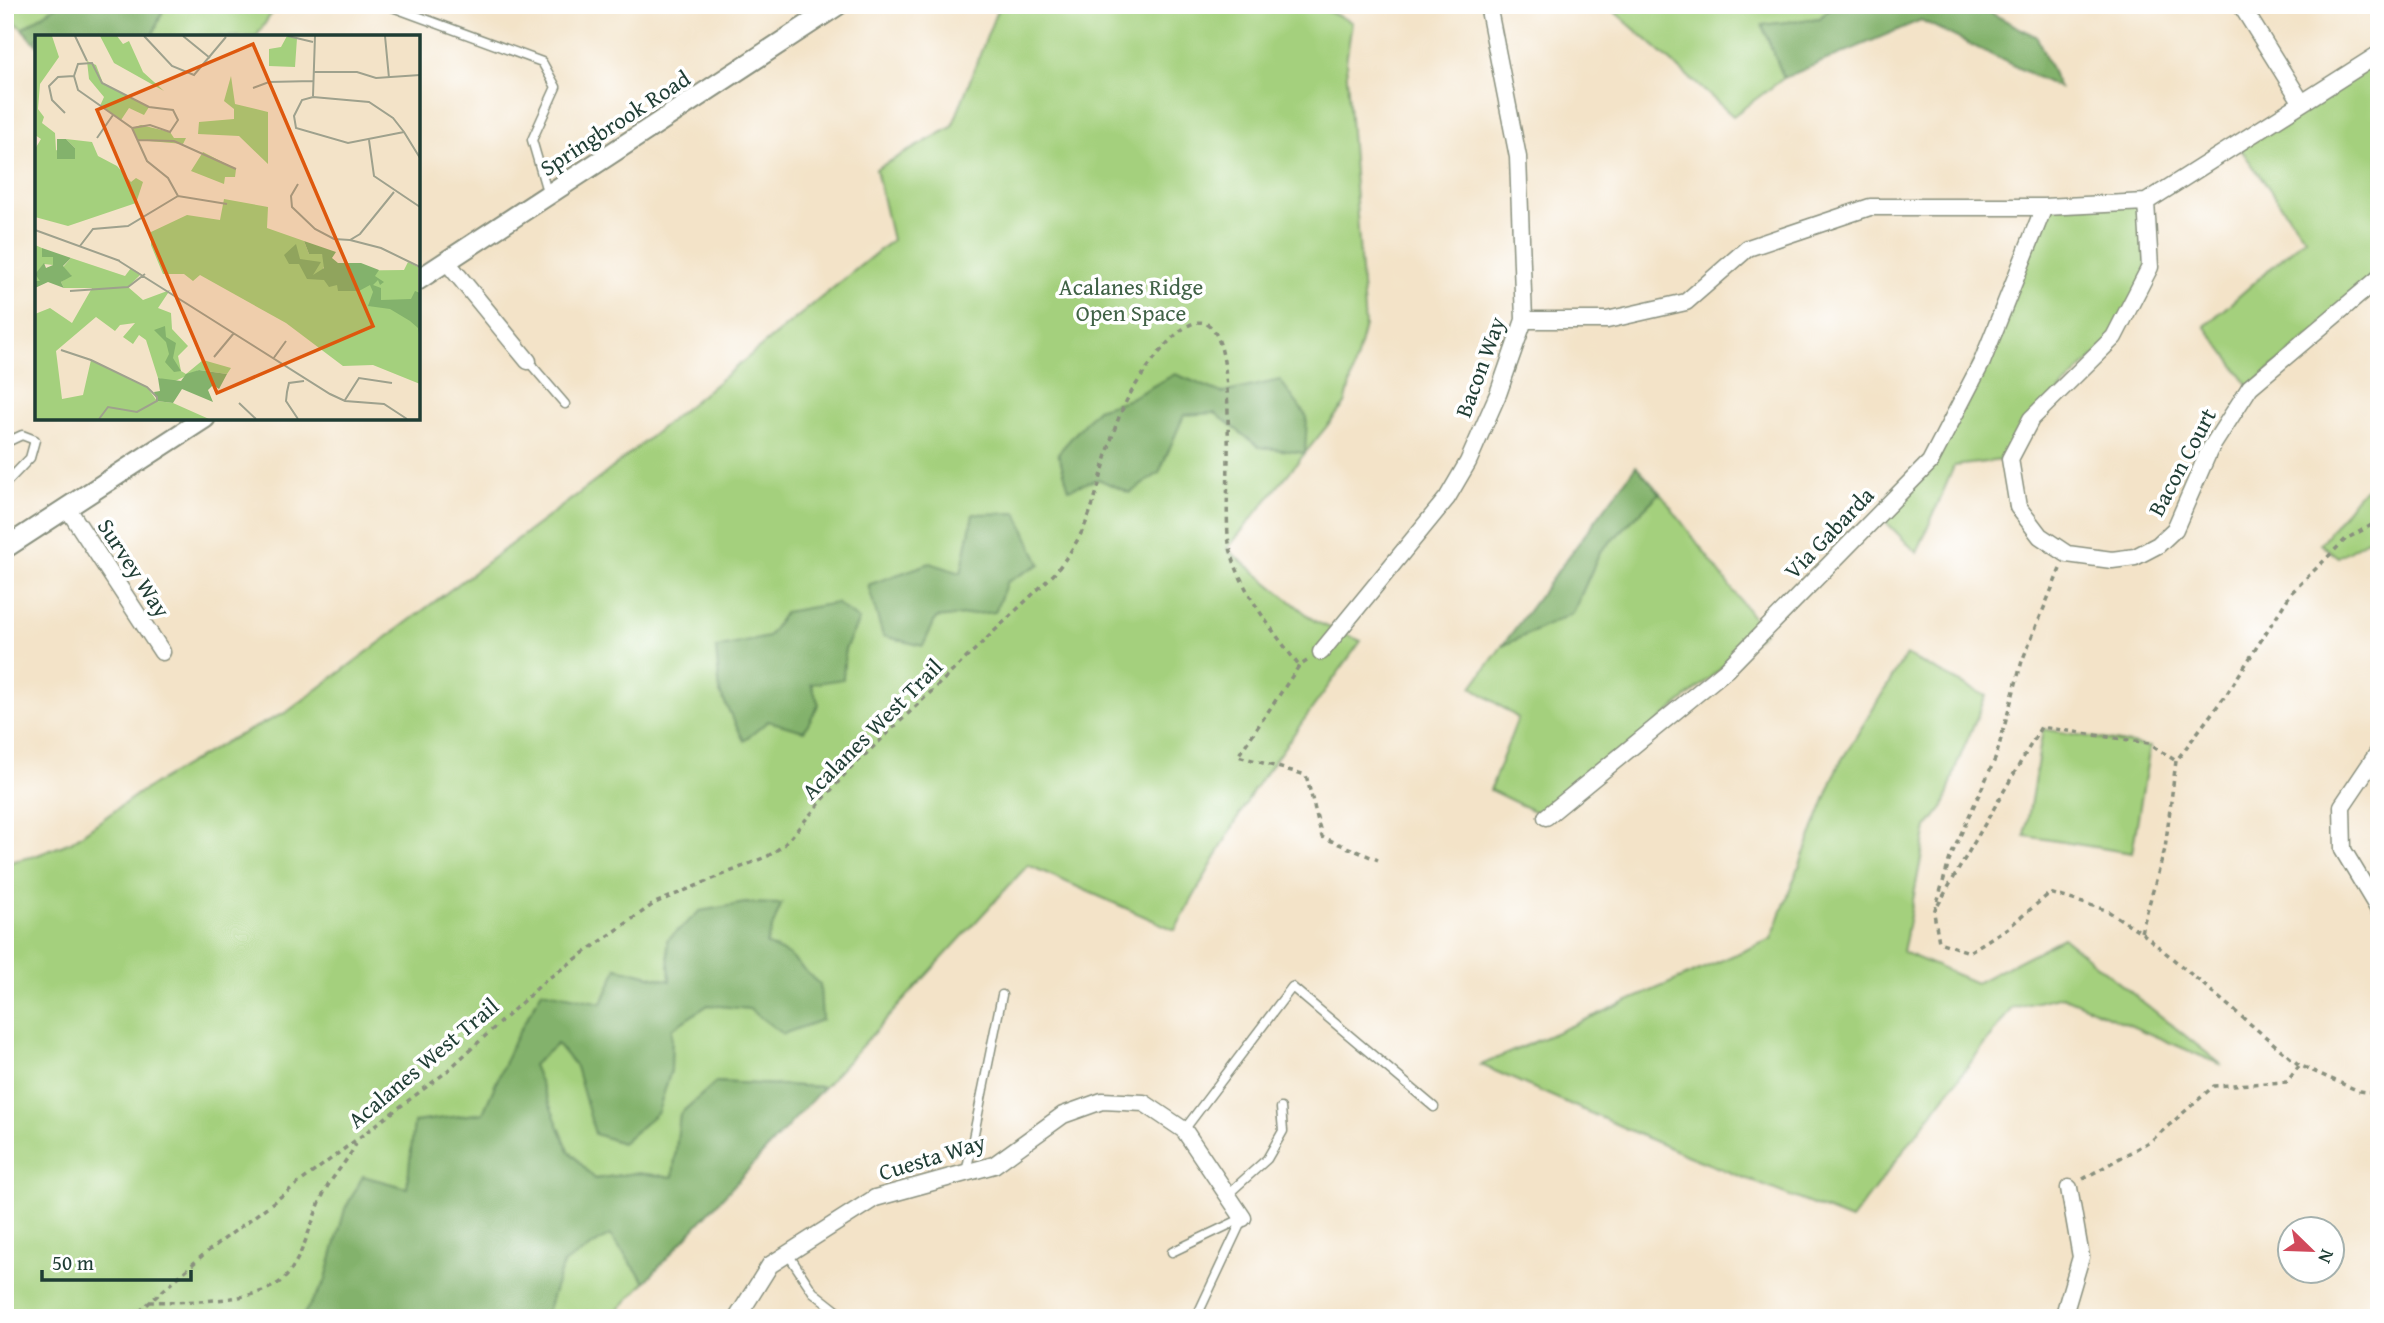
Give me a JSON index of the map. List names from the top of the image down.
{
  "streets": {
    "street": [
      "Springbrook Road",
      "Bacon Way",
      "Bacon Court",
      "Via Gabarda",
      "Survey Way",
      "Cuesta Way"
    ],
    "path": ["Acalanes West Trail"]
  },
  "parks": ["Acalanes Ridge Open Space"],
  "scale_bar": "50 m",
  "north": "bottom right"
}
